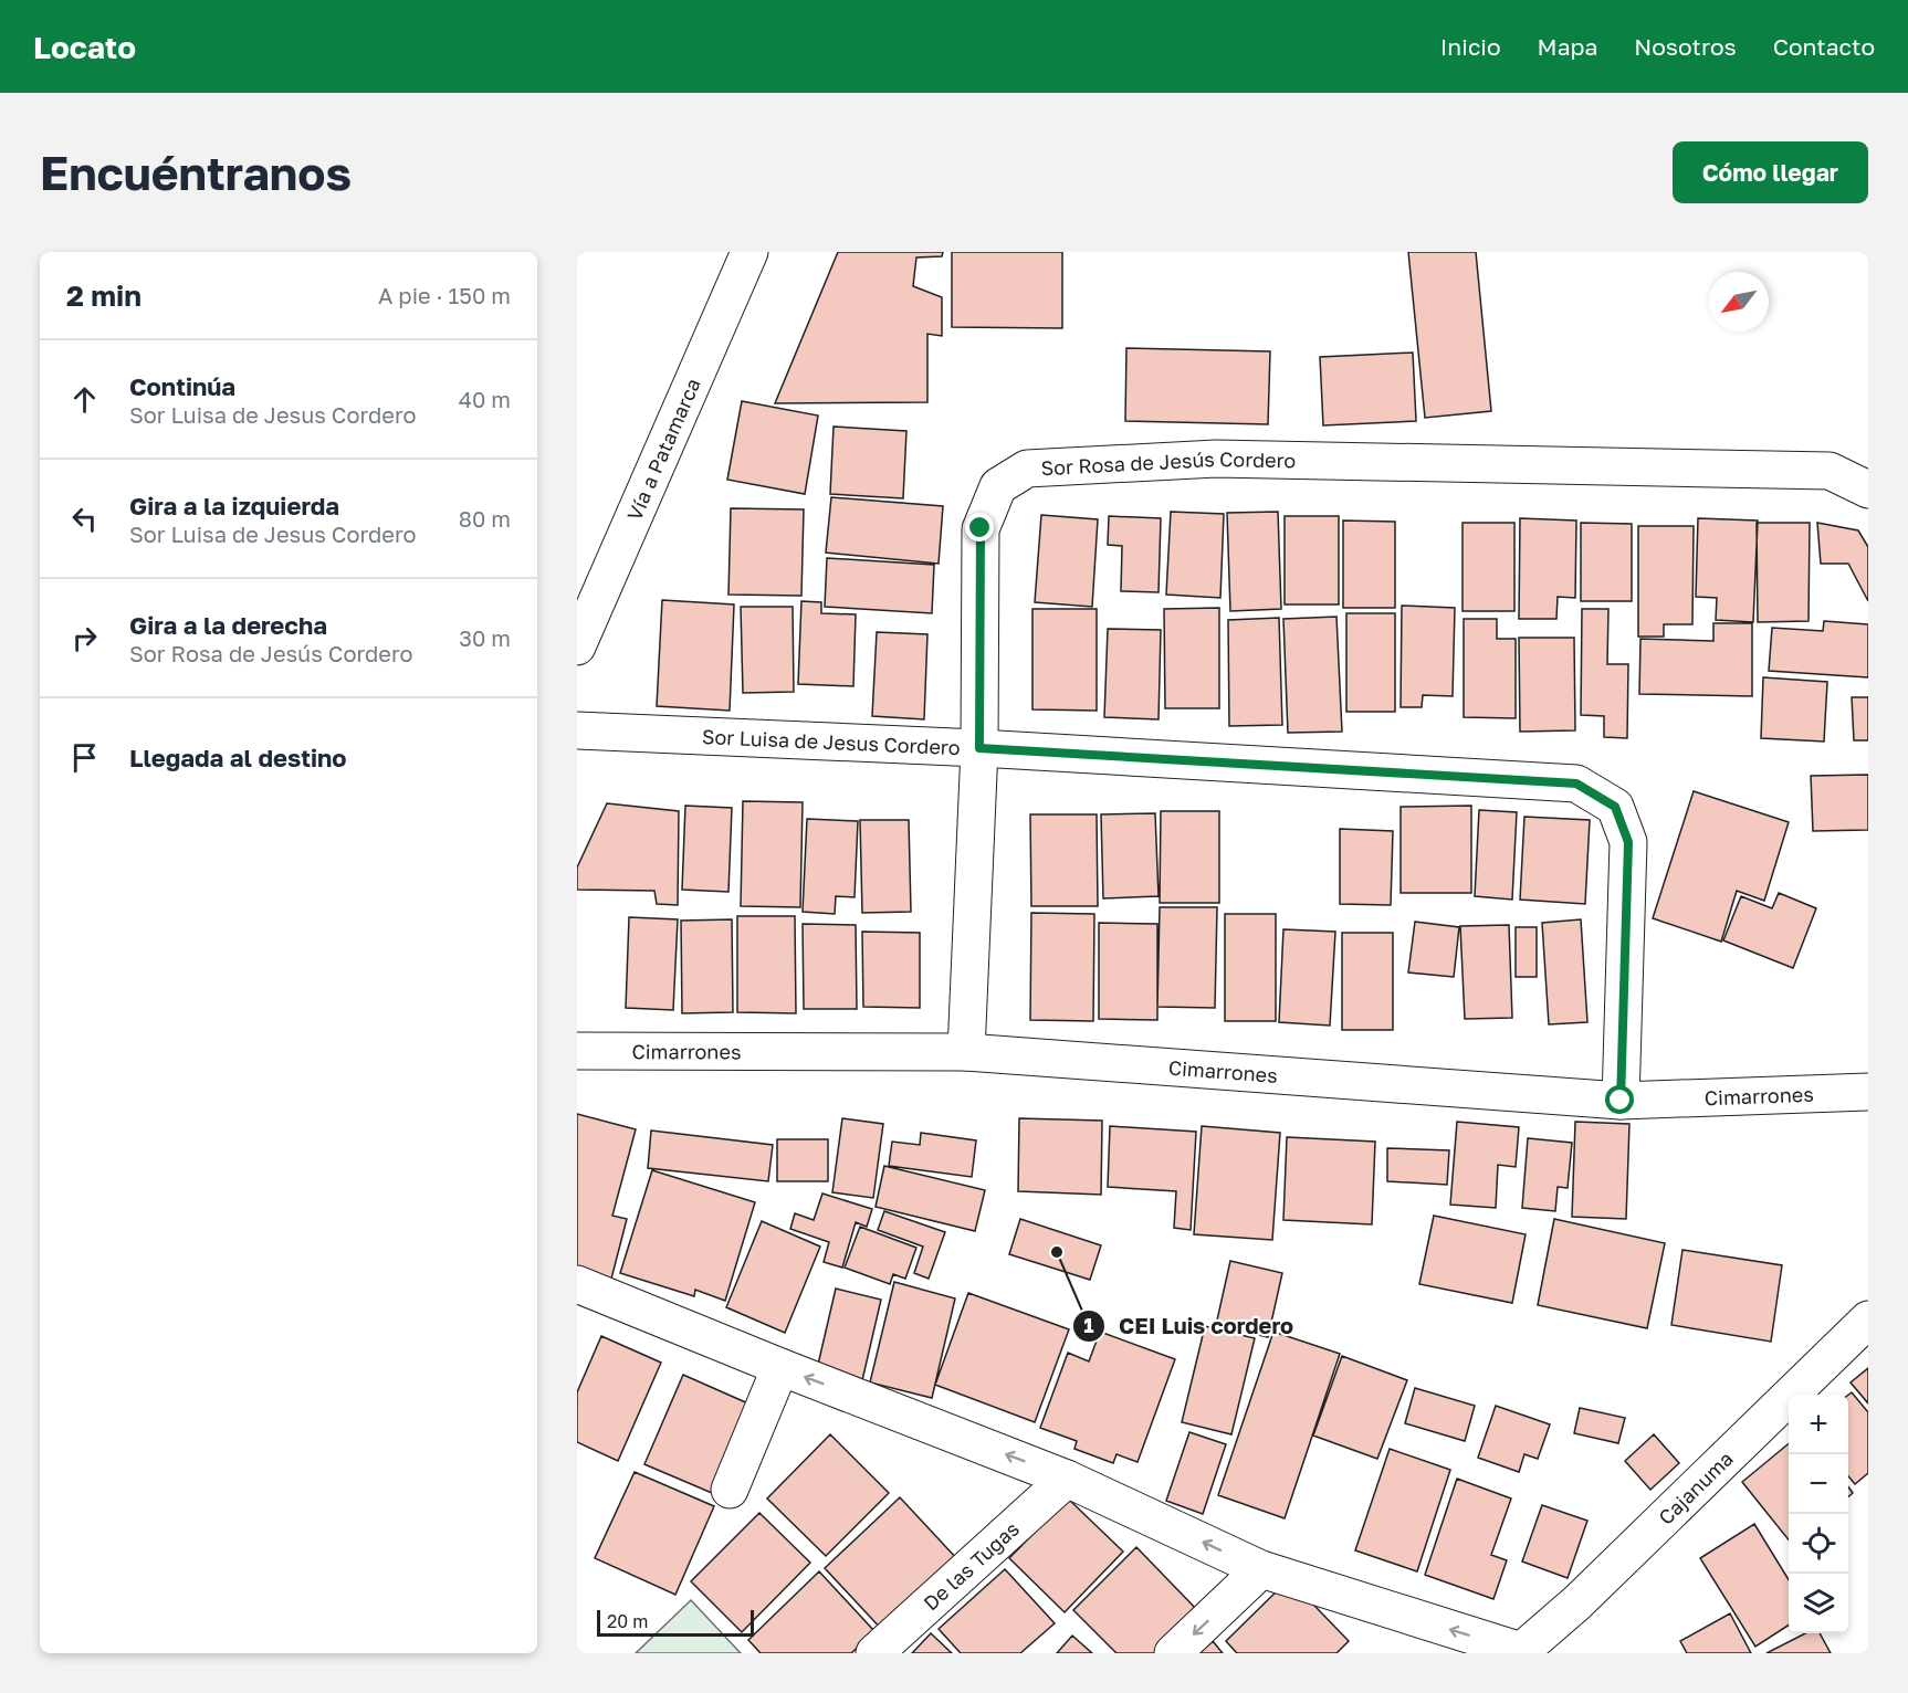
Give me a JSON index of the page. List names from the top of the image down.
{
  "streets": {
    "street": [
      "Vía a Patamarca",
      "Sor Rosa de Jesús Cordero",
      "Sor Luisa de Jesus Cordero",
      "Cimarrones",
      "Cajanuma",
      "De las Tugas"
    ]
  },
  "crossings": [
    ["Sor Rosa de Jesús Cordero", "Sor Luisa de Jesus Cordero"],
    ["Sor Rosa de Jesús Cordero", "Cimarrones"],
    ["Sor Luisa de Jesus Cordero", "Cimarrones"]
  ],
  "places": ["CEI Luis cordero"],
  "scale_bar": "20 m",
  "north": "bottom left",
  "page": {
    "header": "Locato",
    "nav": [
      "Inicio",
      "Mapa",
      "Nosotros",
      "Contacto"
    ],
    "buttons": "Cómo llegar",
    "title": "Encuéntranos",
    "heading": ["2 min", "A pie · 150 m"],
    "list": [
      ["Continúa", "Sor Luisa de Jesus Cordero", "40 m"],
      ["Gira a la izquierda", "Sor Luisa de Jesus Cordero", "80 m"],
      ["Gira a la derecha", "Sor Rosa de Jesús Cordero", "30 m"],
      "Llegada al destino"
    ],
    "map_buttons": ["+", "−"],
    "scale": "20 m"
  }
}
